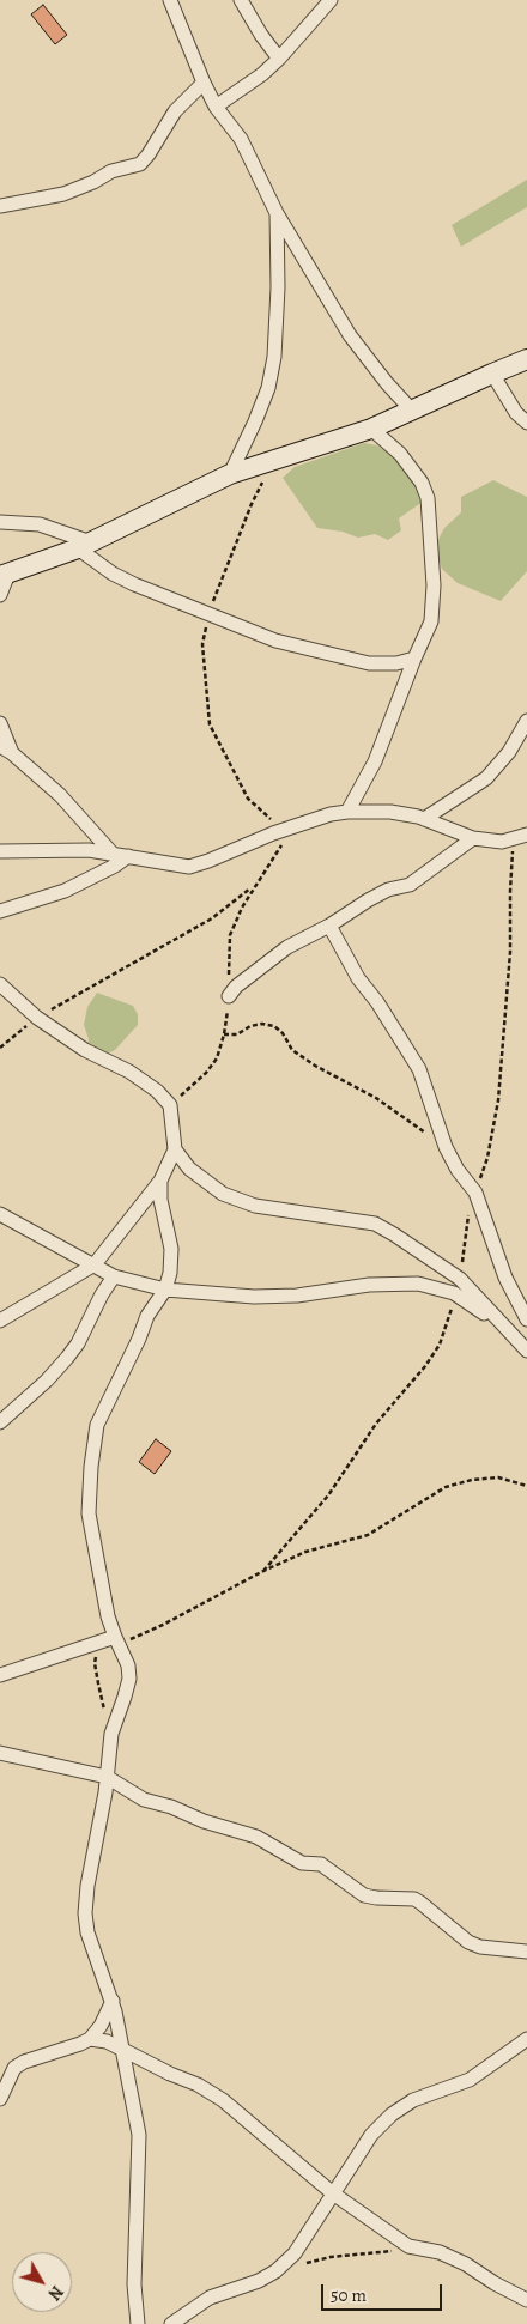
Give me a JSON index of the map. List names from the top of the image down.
{
  "scale_bar": "50 m",
  "north": "bottom right"
}
